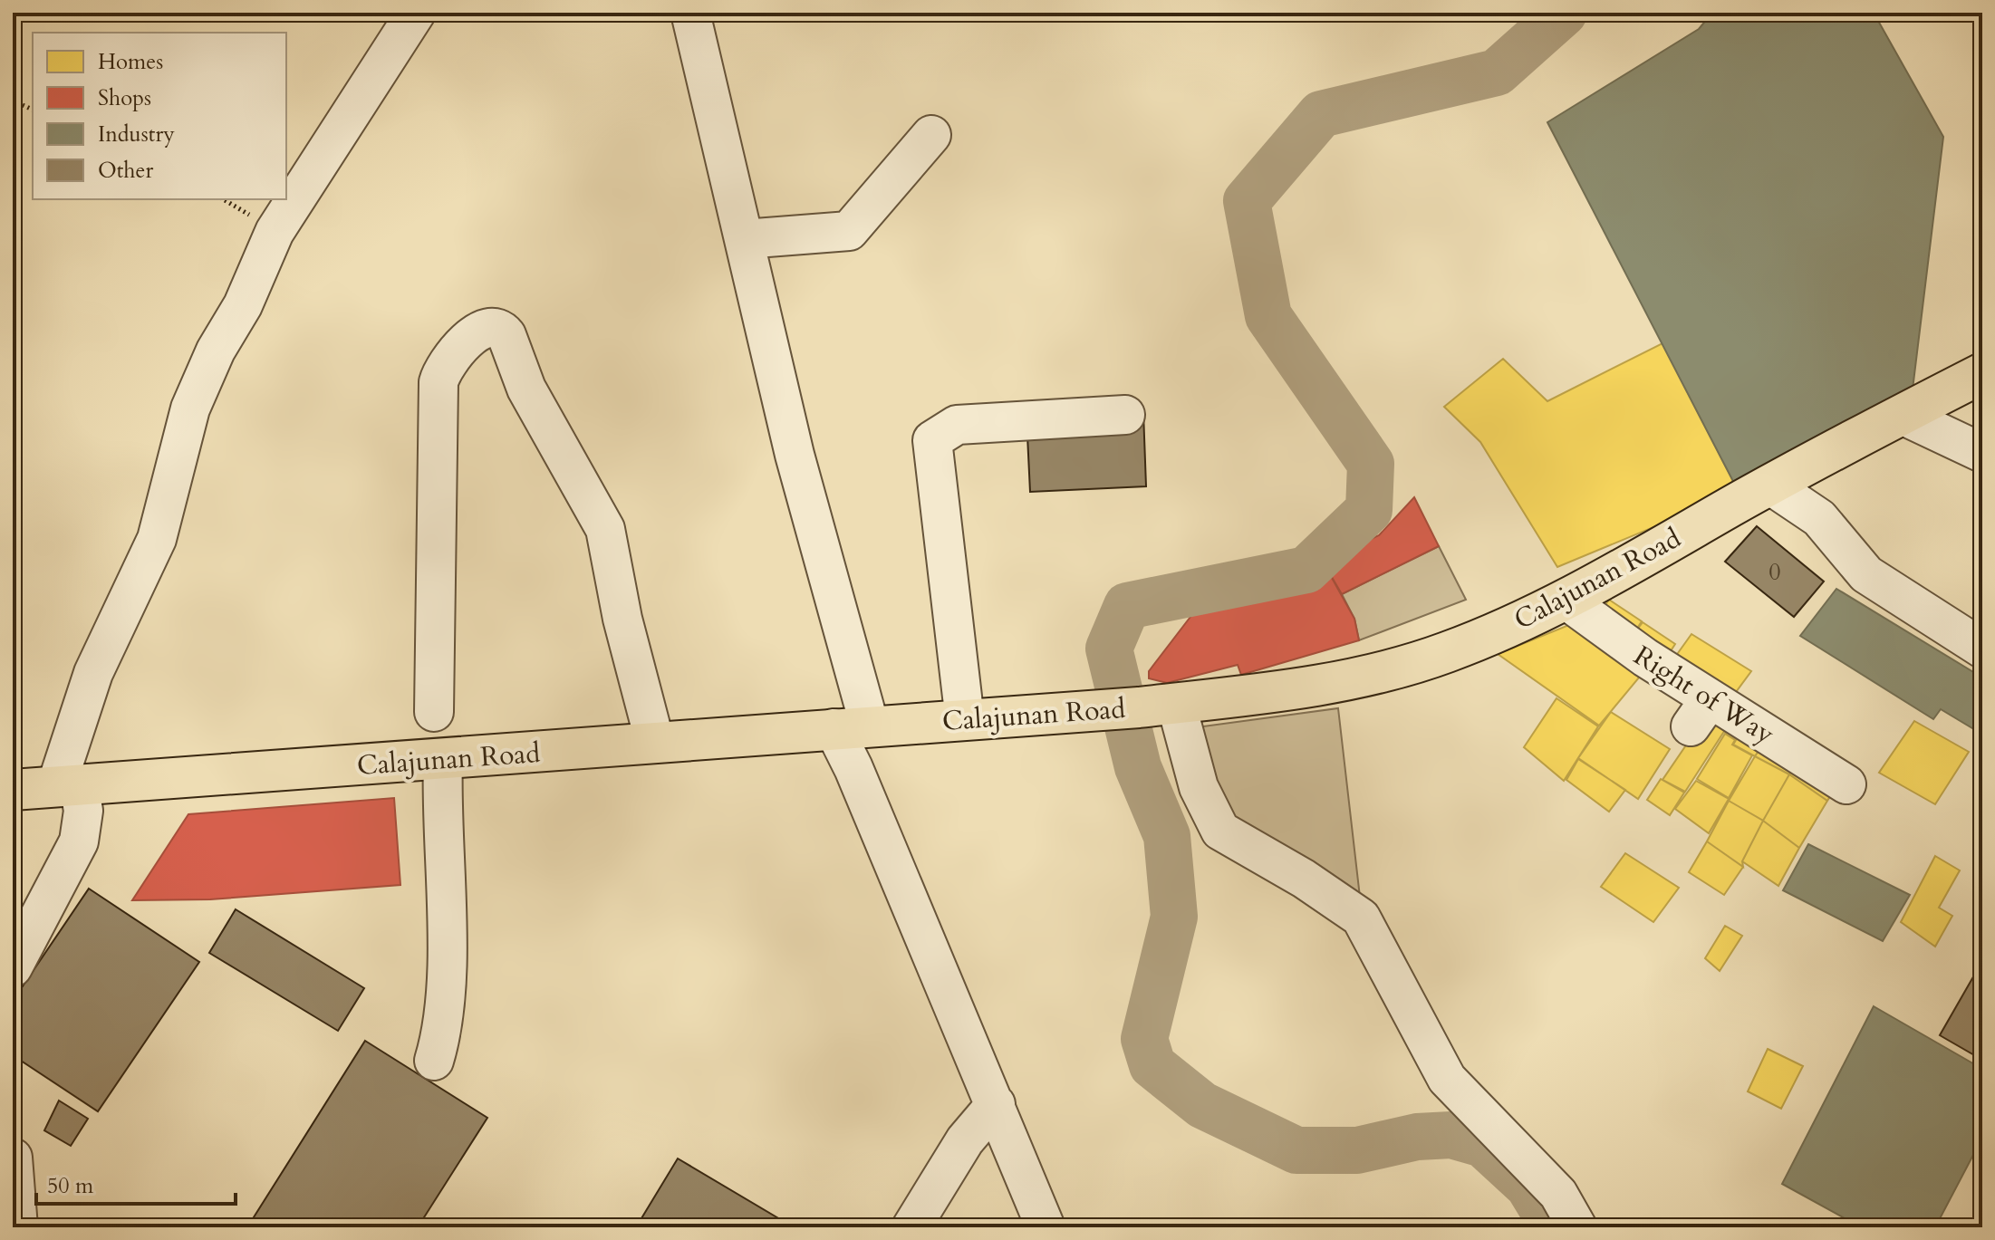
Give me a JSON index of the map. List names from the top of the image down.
{
  "streets": {
    "main road": ["Calajunan Road"],
    "street": ["Right of Way"]
  },
  "crossings": [
    ["Calajunan Road", "Right of Way"]
  ],
  "house_numbers": ["0"],
  "legend": [
    "Homes",
    "Shops",
    "Industry",
    "Other"
  ],
  "scale_bar": "50 m"
}
